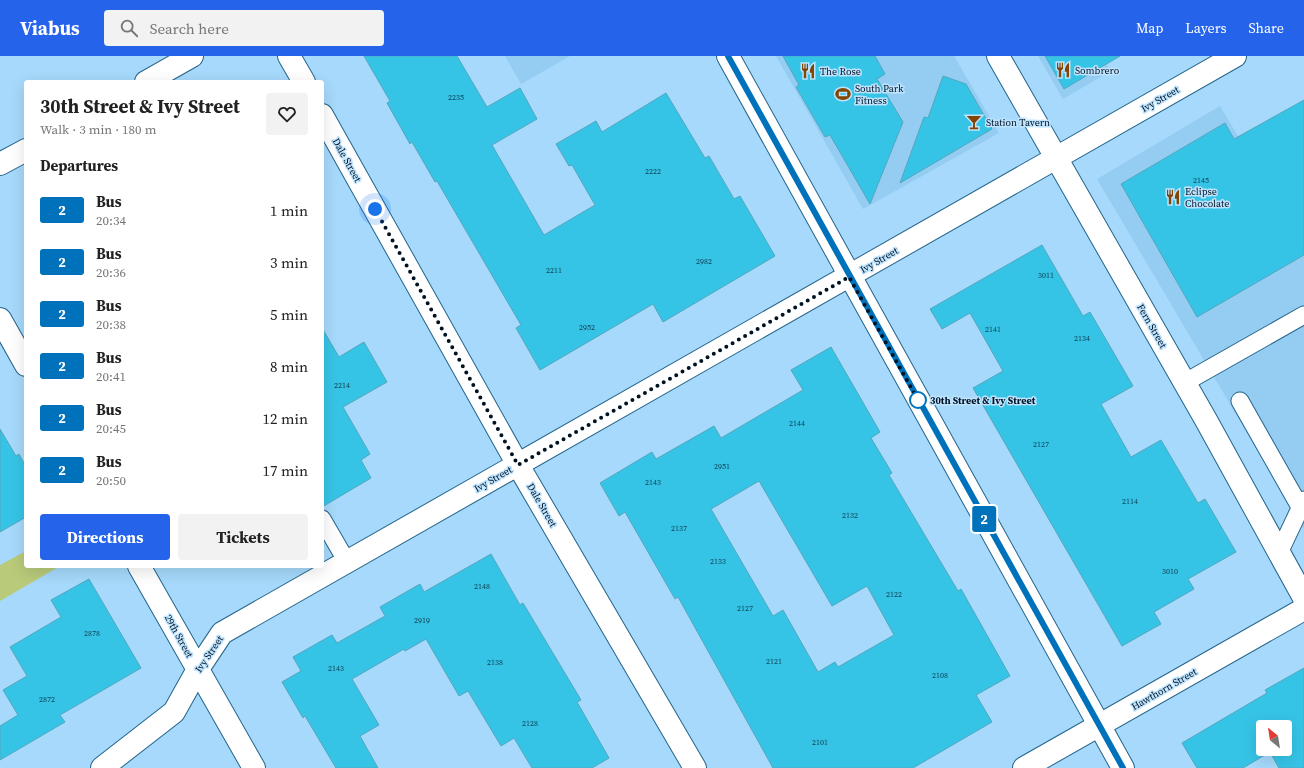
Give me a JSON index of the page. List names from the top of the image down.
{
  "streets": {
    "street": [
      "Ivy Street",
      "Dale Street",
      "Fern Street",
      "29th Street",
      "Hawthorn Street"
    ]
  },
  "crossings": [
    ["Ivy Street", "Dale Street"],
    ["Ivy Street", "Fern Street"],
    ["Ivy Street", "29th Street"]
  ],
  "places": {
    "restaurant": ["Sombrero", "The Rose", "Eclipse Chocolate"],
    "sports": ["South Park Fitness"],
    "bar": ["Station Tavern"],
    "other": ["30th Street & Ivy Street"]
  },
  "lines": ["bus line 2"],
  "house_numbers": [
    "2235",
    "2222",
    "2145",
    "2982",
    "2211",
    "3011",
    "2952",
    "2141",
    "2134",
    "2214",
    "2144",
    "2127",
    "2951",
    "2143",
    "2114",
    "2132",
    "2137",
    "2133",
    "3010",
    "2148",
    "2122",
    "2127",
    "2919",
    "2878",
    "2121",
    "2138",
    "2143",
    "2108",
    "2872",
    "2128",
    "2101"
  ],
  "north": "top left",
  "page": {
    "header": "Viabus",
    "search": "Search here",
    "nav": ["Map", "Layers", "Share"],
    "on_map": "2",
    "heading": [
      ["30th Street & Ivy Street", "Walk · 3 min · 180 m"],
      "Departures"
    ],
    "list": [
      {
        "mark": "2",
        "name": "Bus",
        "note": "20:34",
        "value": "1 min"
      },
      {
        "mark": "2",
        "name": "Bus",
        "note": "20:36",
        "value": "3 min"
      },
      {
        "mark": "2",
        "name": "Bus",
        "note": "20:38",
        "value": "5 min"
      },
      {
        "mark": "2",
        "name": "Bus",
        "note": "20:41",
        "value": "8 min"
      },
      {
        "mark": "2",
        "name": "Bus",
        "note": "20:45",
        "value": "12 min"
      },
      {
        "mark": "2",
        "name": "Bus",
        "note": "20:50",
        "value": "17 min"
      }
    ],
    "buttons": ["Directions", "Tickets"]
  }
}
